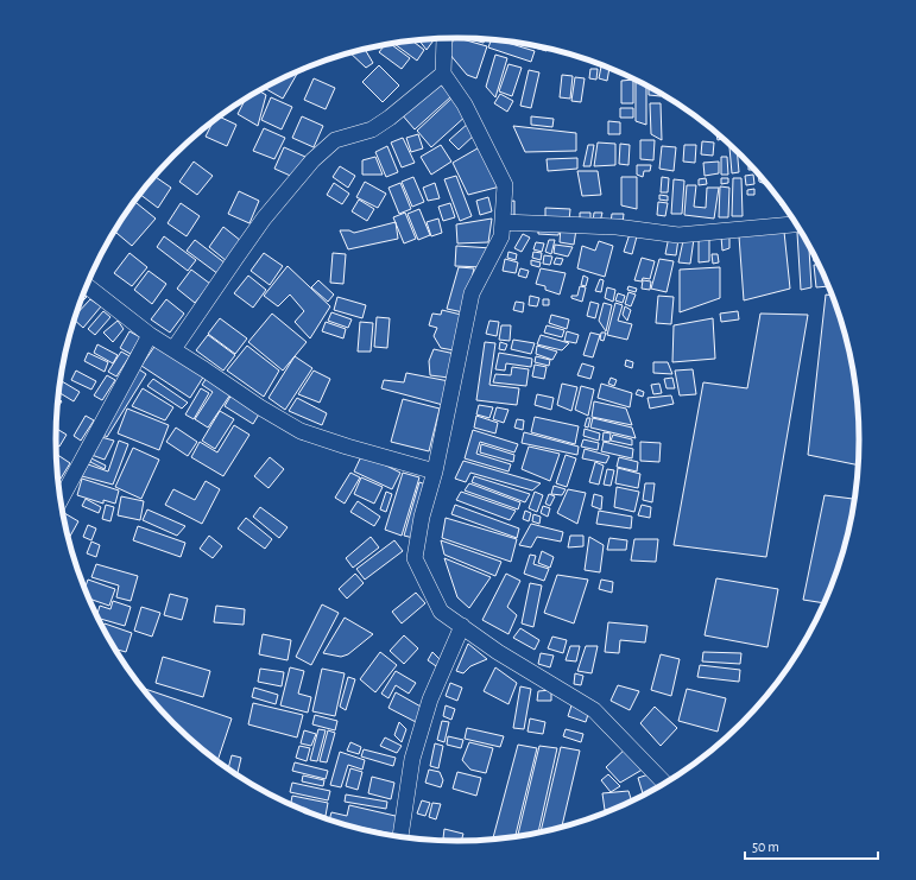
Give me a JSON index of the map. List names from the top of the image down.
{
  "scale_bar": "50 m"
}
